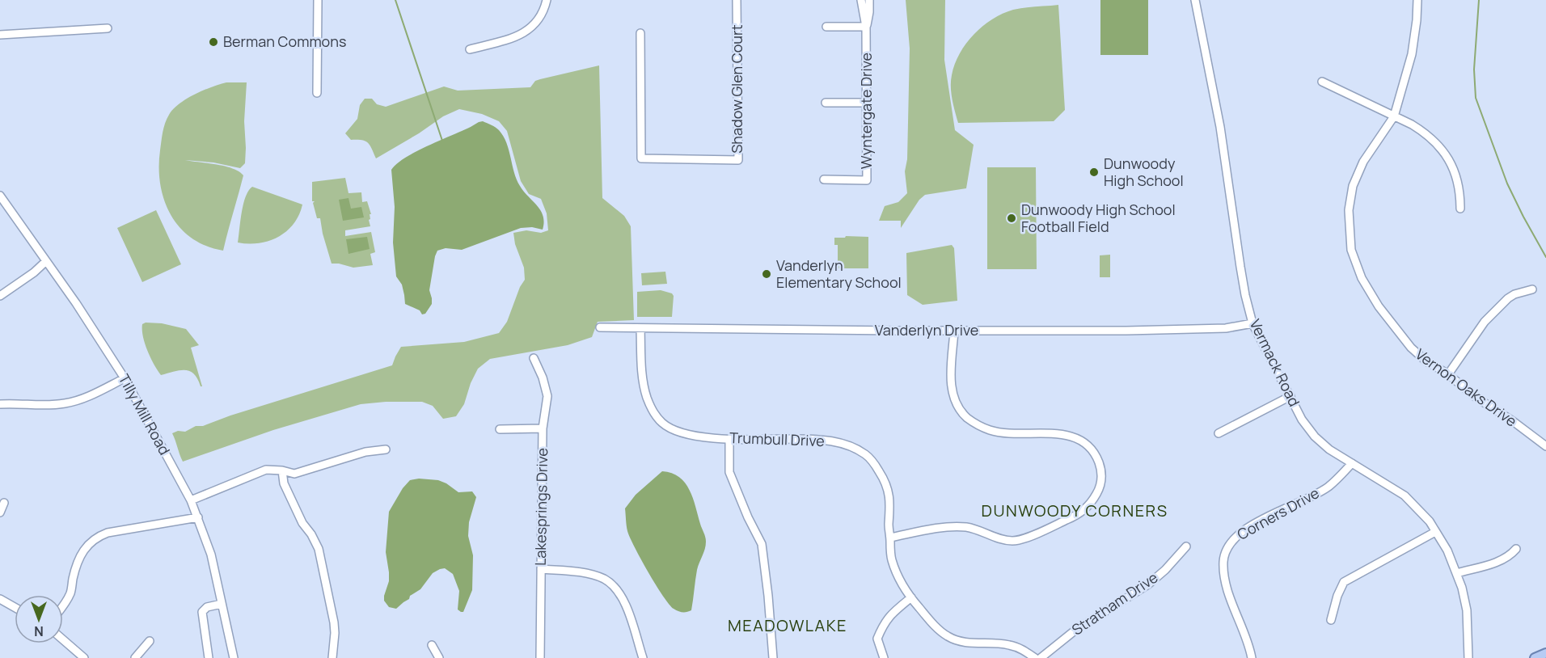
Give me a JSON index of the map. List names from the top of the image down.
{
  "streets": {
    "street": [
      "Shadow Glen Court",
      "Wyntergate Drive",
      "Vanderlyn Drive",
      "Vermack Road",
      "Vernon Oaks Drive",
      "Tilly Mill Road",
      "Trumbull Drive",
      "Lakesprings Drive",
      "Corners Drive",
      "Stratham Drive"
    ]
  },
  "crossings": [
    ["Vanderlyn Drive", "Vermack Road"],
    ["Vanderlyn Drive", "Trumbull Drive"],
    ["Vermack Road", "Corners Drive"]
  ],
  "districts": ["DUNWOODY CORNERS", "MEADOWLAKE"],
  "places": [
    "Berman Commons",
    "Dunwoody High School",
    "Dunwoody High School Football Field",
    "Vanderlyn Elementary School"
  ],
  "north": "bottom"
}
